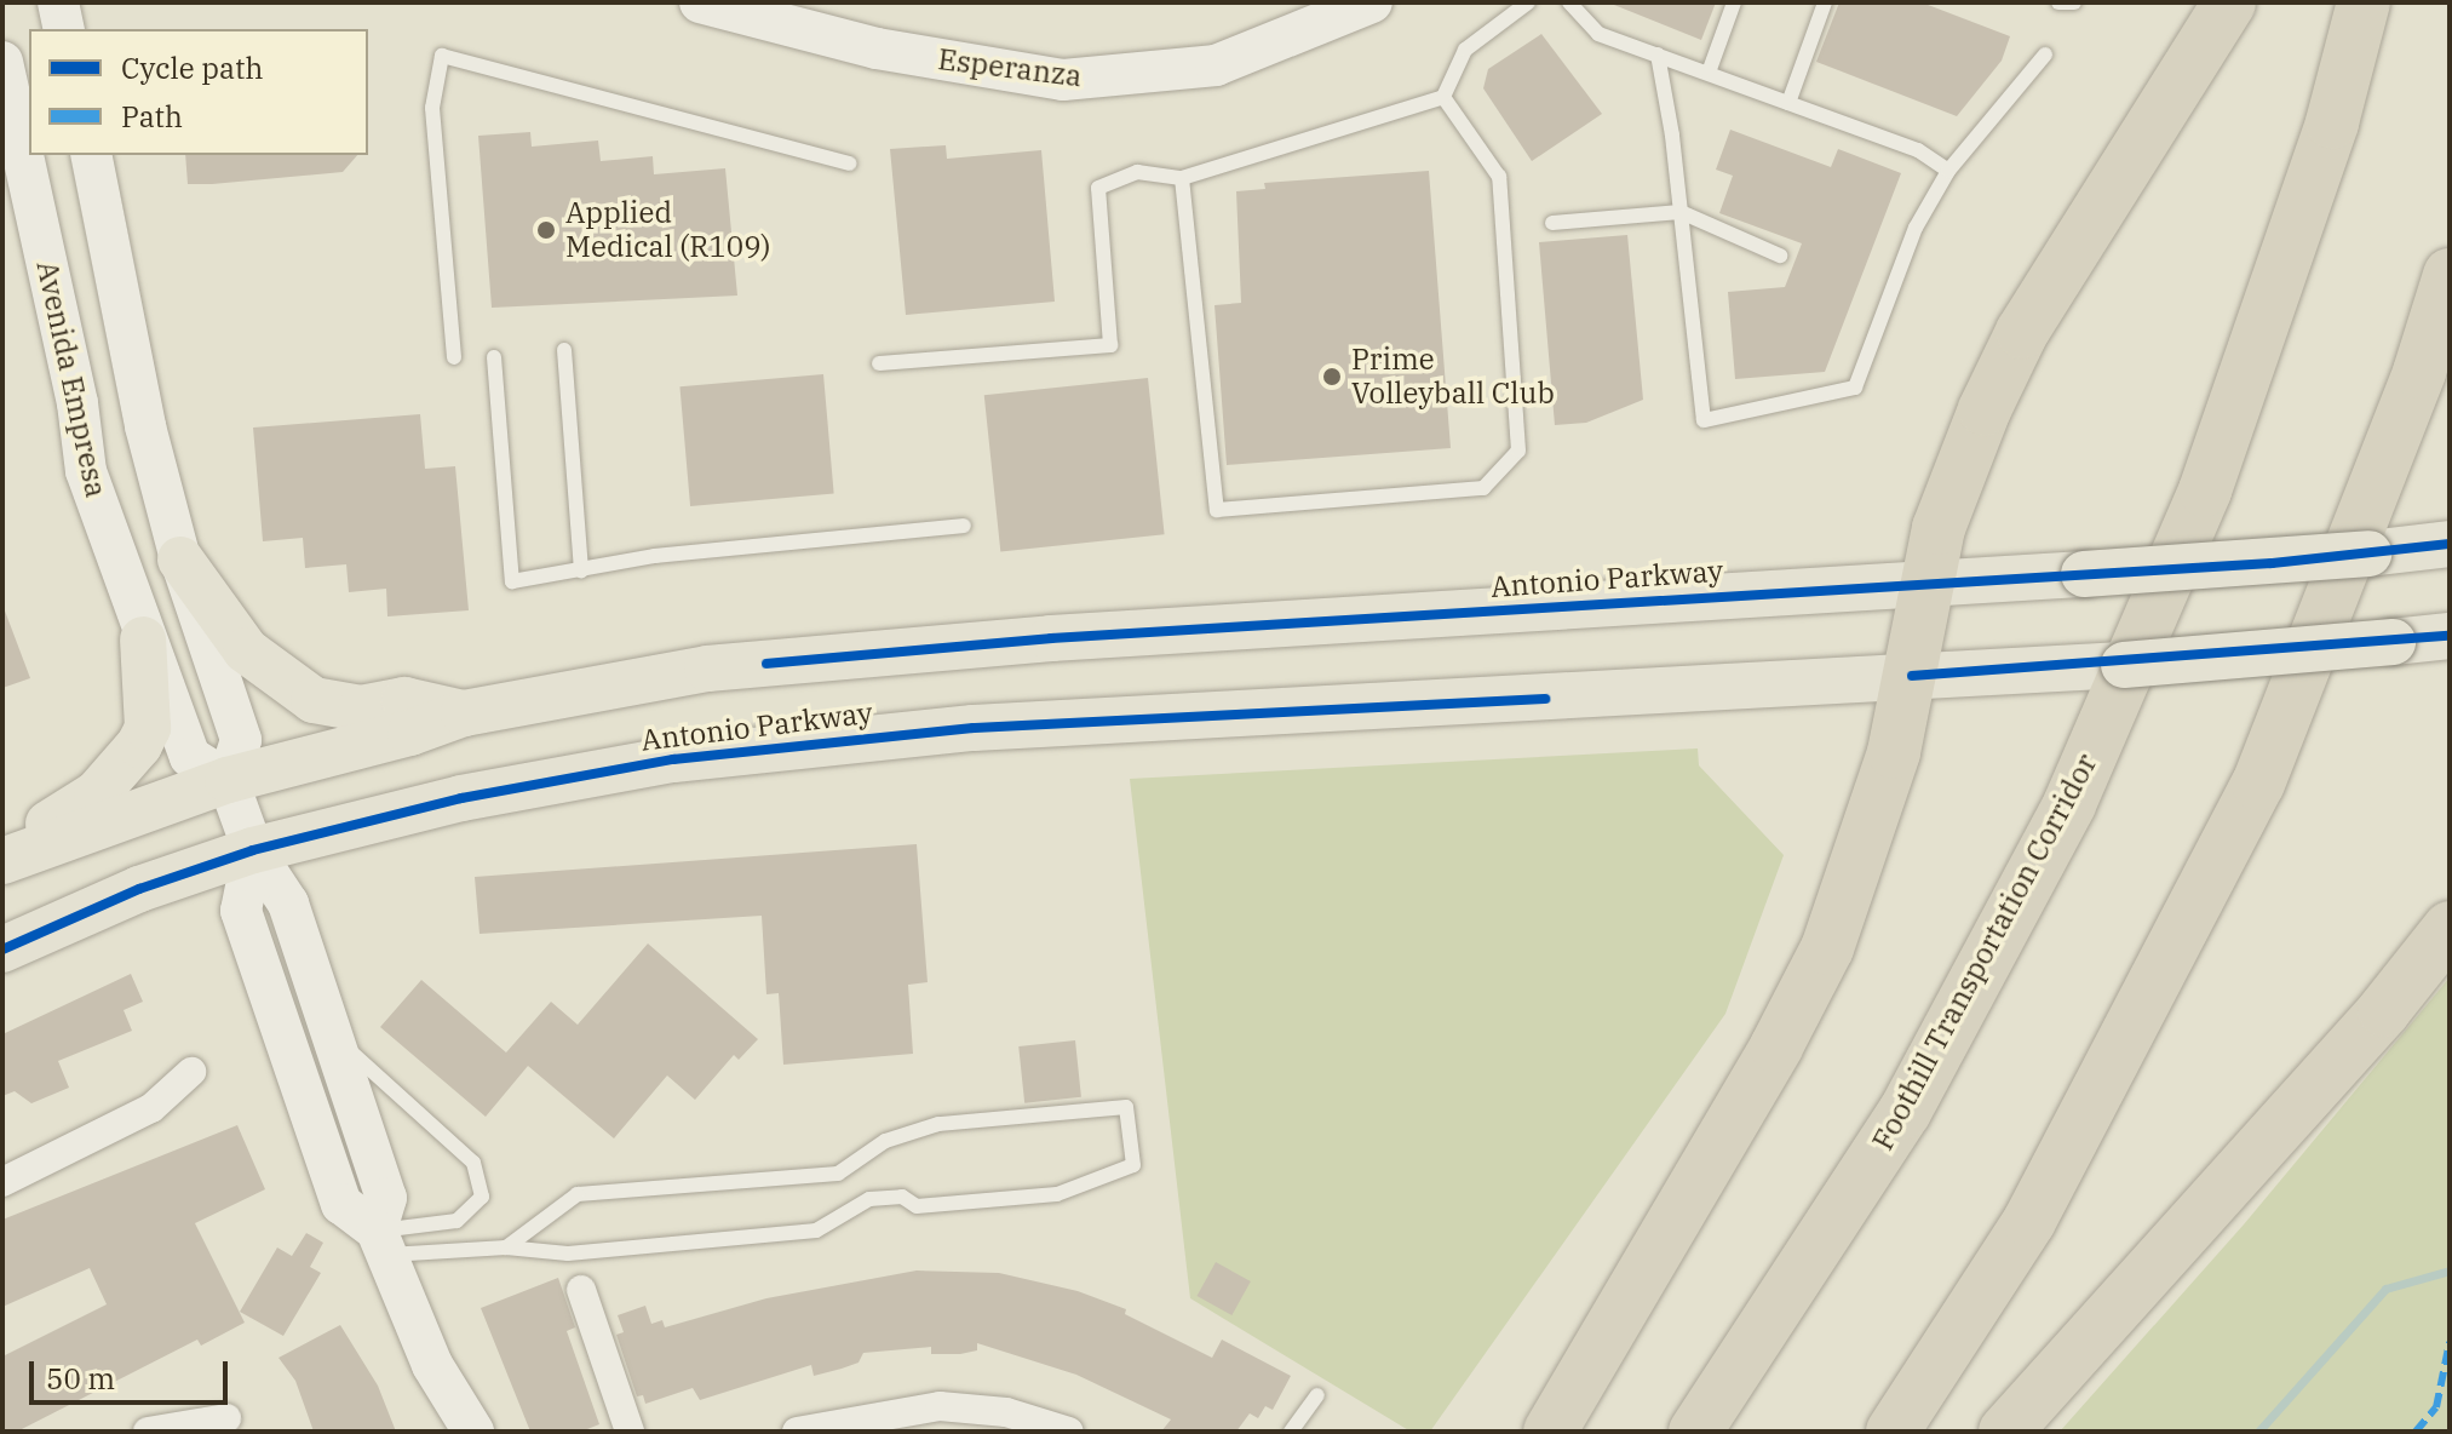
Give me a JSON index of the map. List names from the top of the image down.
{
  "streets": {
    "highway": ["Foothill Transportation Corridor"],
    "main road": ["Antonio Parkway"],
    "street": ["Esperanza", "Avenida Empresa"]
  },
  "crossings": [
    ["Avenida Empresa", "Antonio Parkway"]
  ],
  "places": ["Applied Medical (R109)", "Prime Volleyball Club"],
  "legend": ["Cycle path", "Path"],
  "scale_bar": "50 m"
}
